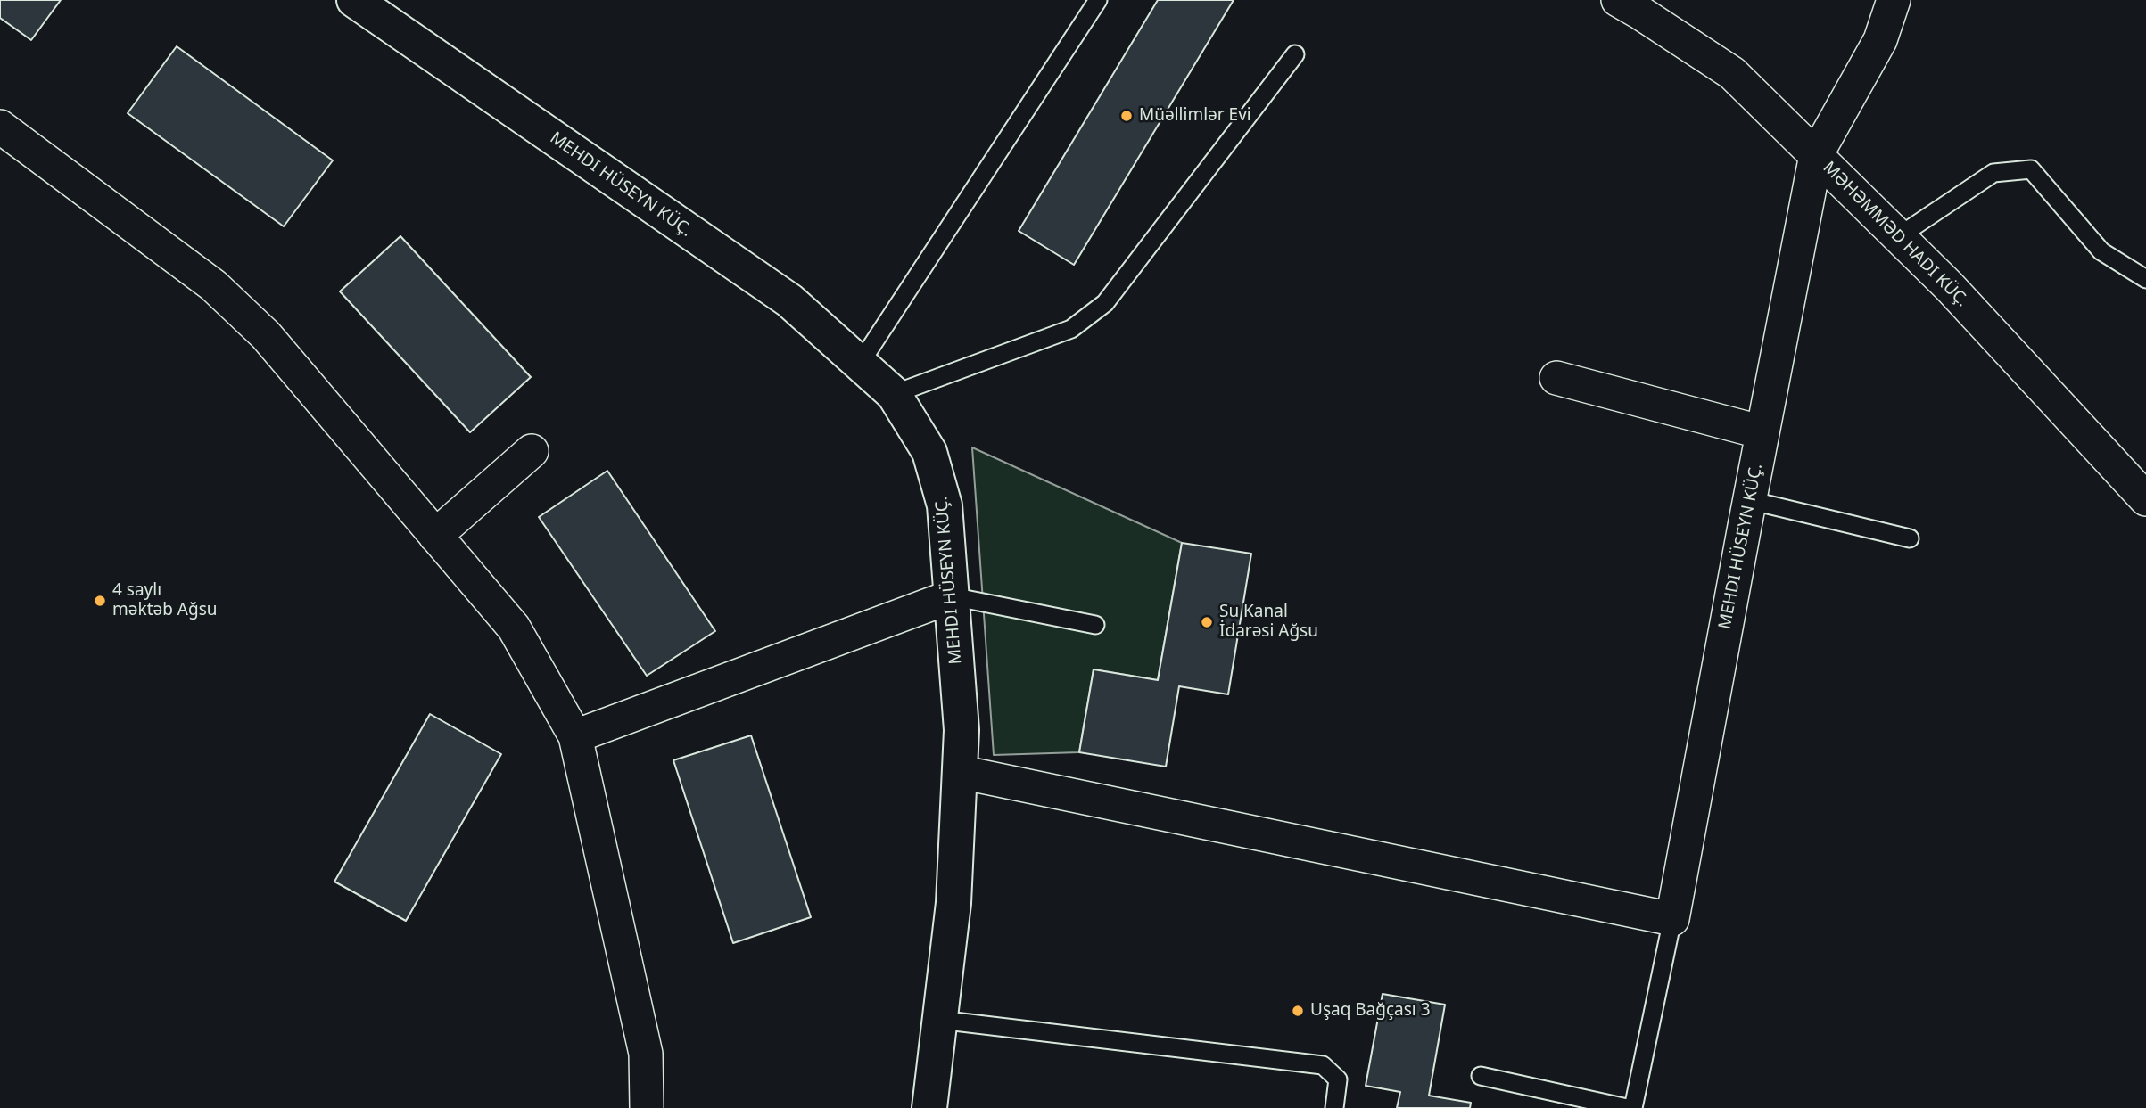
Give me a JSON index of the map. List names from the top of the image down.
{
  "streets": {
    "street": ["MEHDI HÜSEYN KÜÇ.", "MƏHƏMMƏD HADI KÜÇ."]
  },
  "crossings": [
    ["MEHDI HÜSEYN KÜÇ.", "MƏHƏMMƏD HADI KÜÇ."]
  ],
  "places": [
    "Müəllimlər Evi",
    "4 saylı məktəb Ağsu",
    "Su Kanal İdarəsi Ağsu",
    "Uşaq Bağçası 3"
  ]
}
